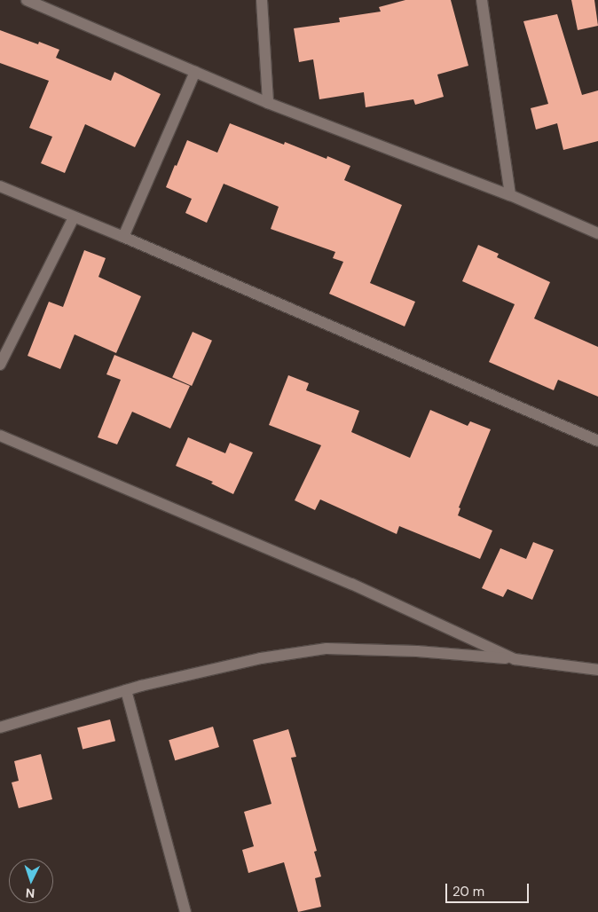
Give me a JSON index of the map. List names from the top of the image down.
{
  "scale_bar": "20 m",
  "north": "bottom"
}
